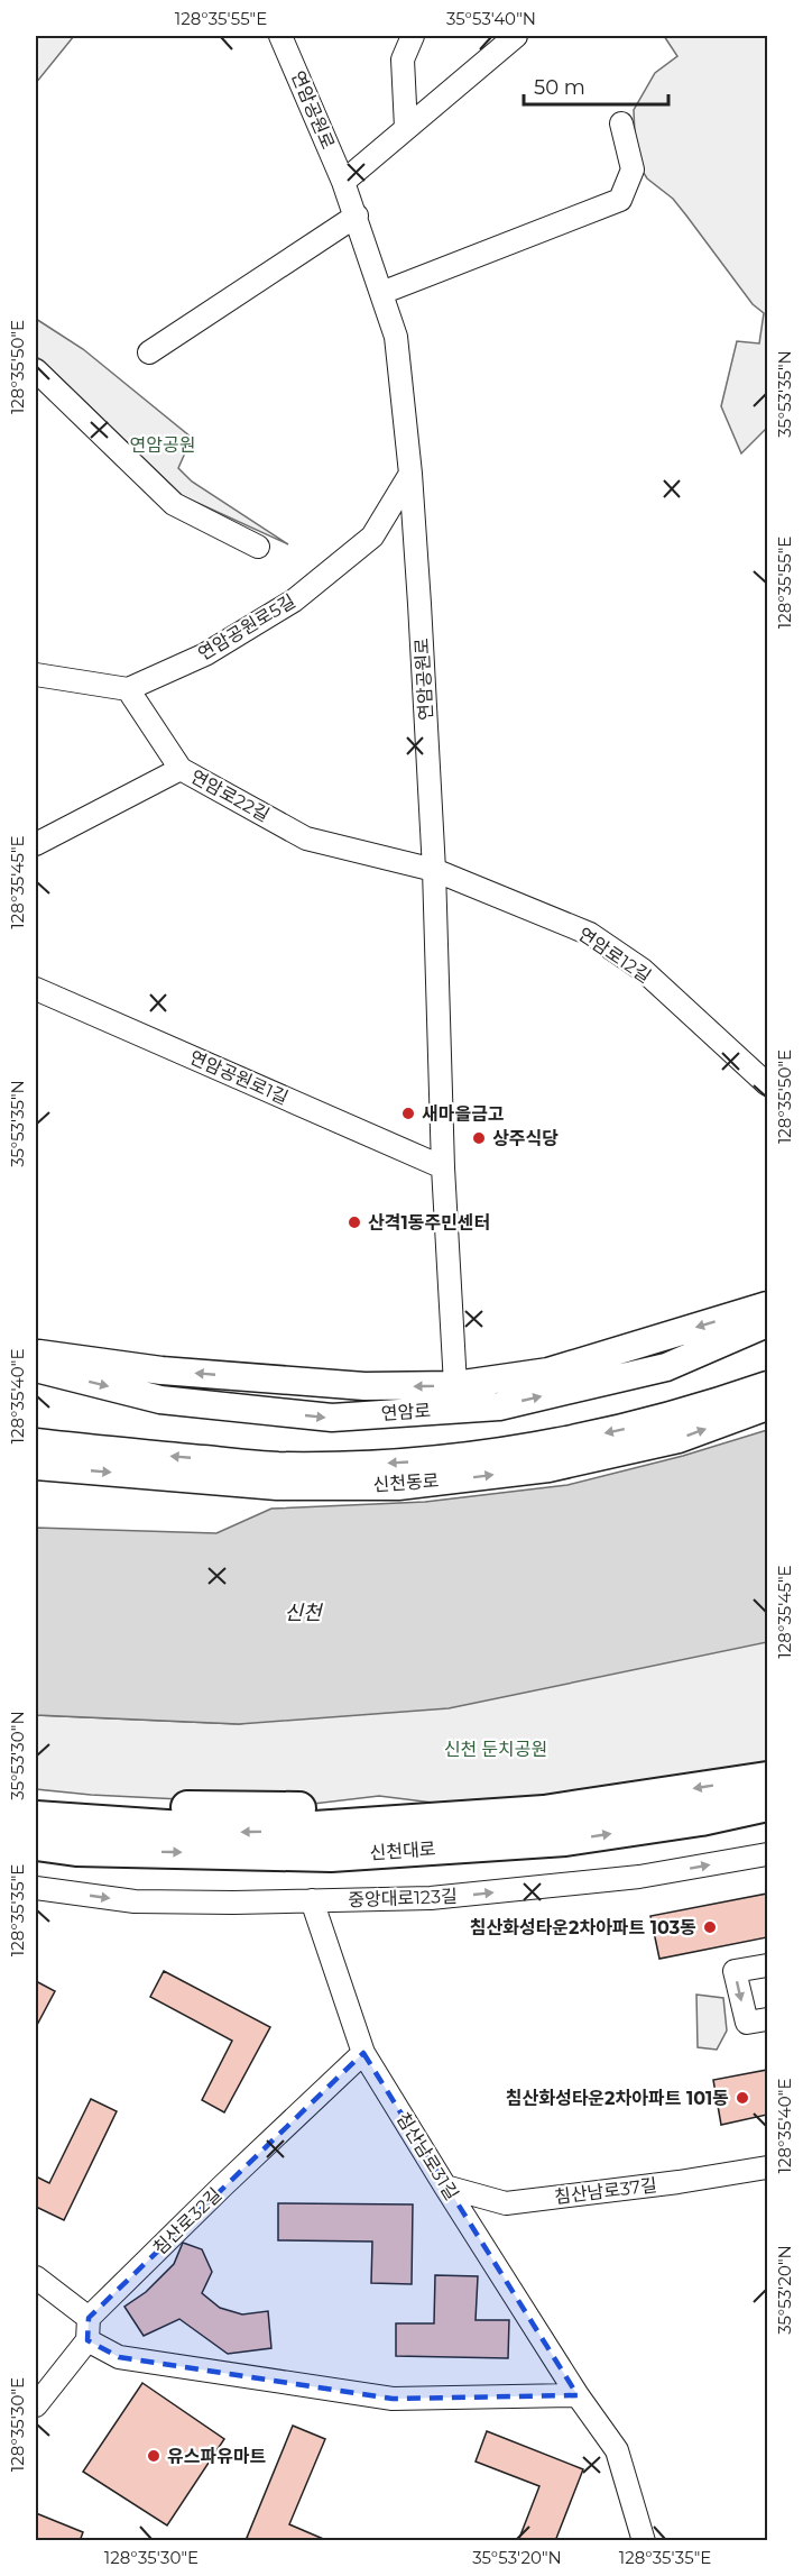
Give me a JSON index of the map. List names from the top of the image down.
{
  "streets": {
    "highway": ["신천대로"],
    "main road": ["연암로", "신천동로"],
    "street": [
      "연암공원로",
      "연암공원로5길",
      "연암로22길",
      "연암로12길",
      "연암공원로1길",
      "중앙대로123길",
      "침산남로31길",
      "침산남로37길",
      "침산로32길"
    ]
  },
  "crossings": [
    ["연암공원로", "연암공원로5길"],
    ["연암공원로", "연암로22길"],
    ["연암공원로", "연암로12길"],
    ["연암공원로", "연암공원로1길"],
    ["연암공원로", "연암로"],
    ["연암로22길", "연암로12길"],
    ["중앙대로123길", "침산남로31길"],
    ["침산남로31길", "침산남로37길"],
    ["침산남로31길", "침산로32길"]
  ],
  "one_way": ["중앙대로123길"],
  "water": ["신천"],
  "parks": ["연암공원", "신천 둔치공원"],
  "places": [
    "새마을금고",
    "상주식당",
    "산격1동주민센터",
    "침산화성타운2차아파트 103동",
    "침산화성타운2차아파트 101동",
    "유스파유마트"
  ],
  "scale_bar": "50 m",
  "coordinates": [
    "128°35'55\"E",
    "35°53'40\"N",
    "128°35'50\"E",
    "35°53'35\"N",
    "128°35'45\"E",
    "128°35'40\"E",
    "35°53'30\"N",
    "128°35'35\"E",
    "35°53'20\"N",
    "128°35'30\"E"
  ]
}
